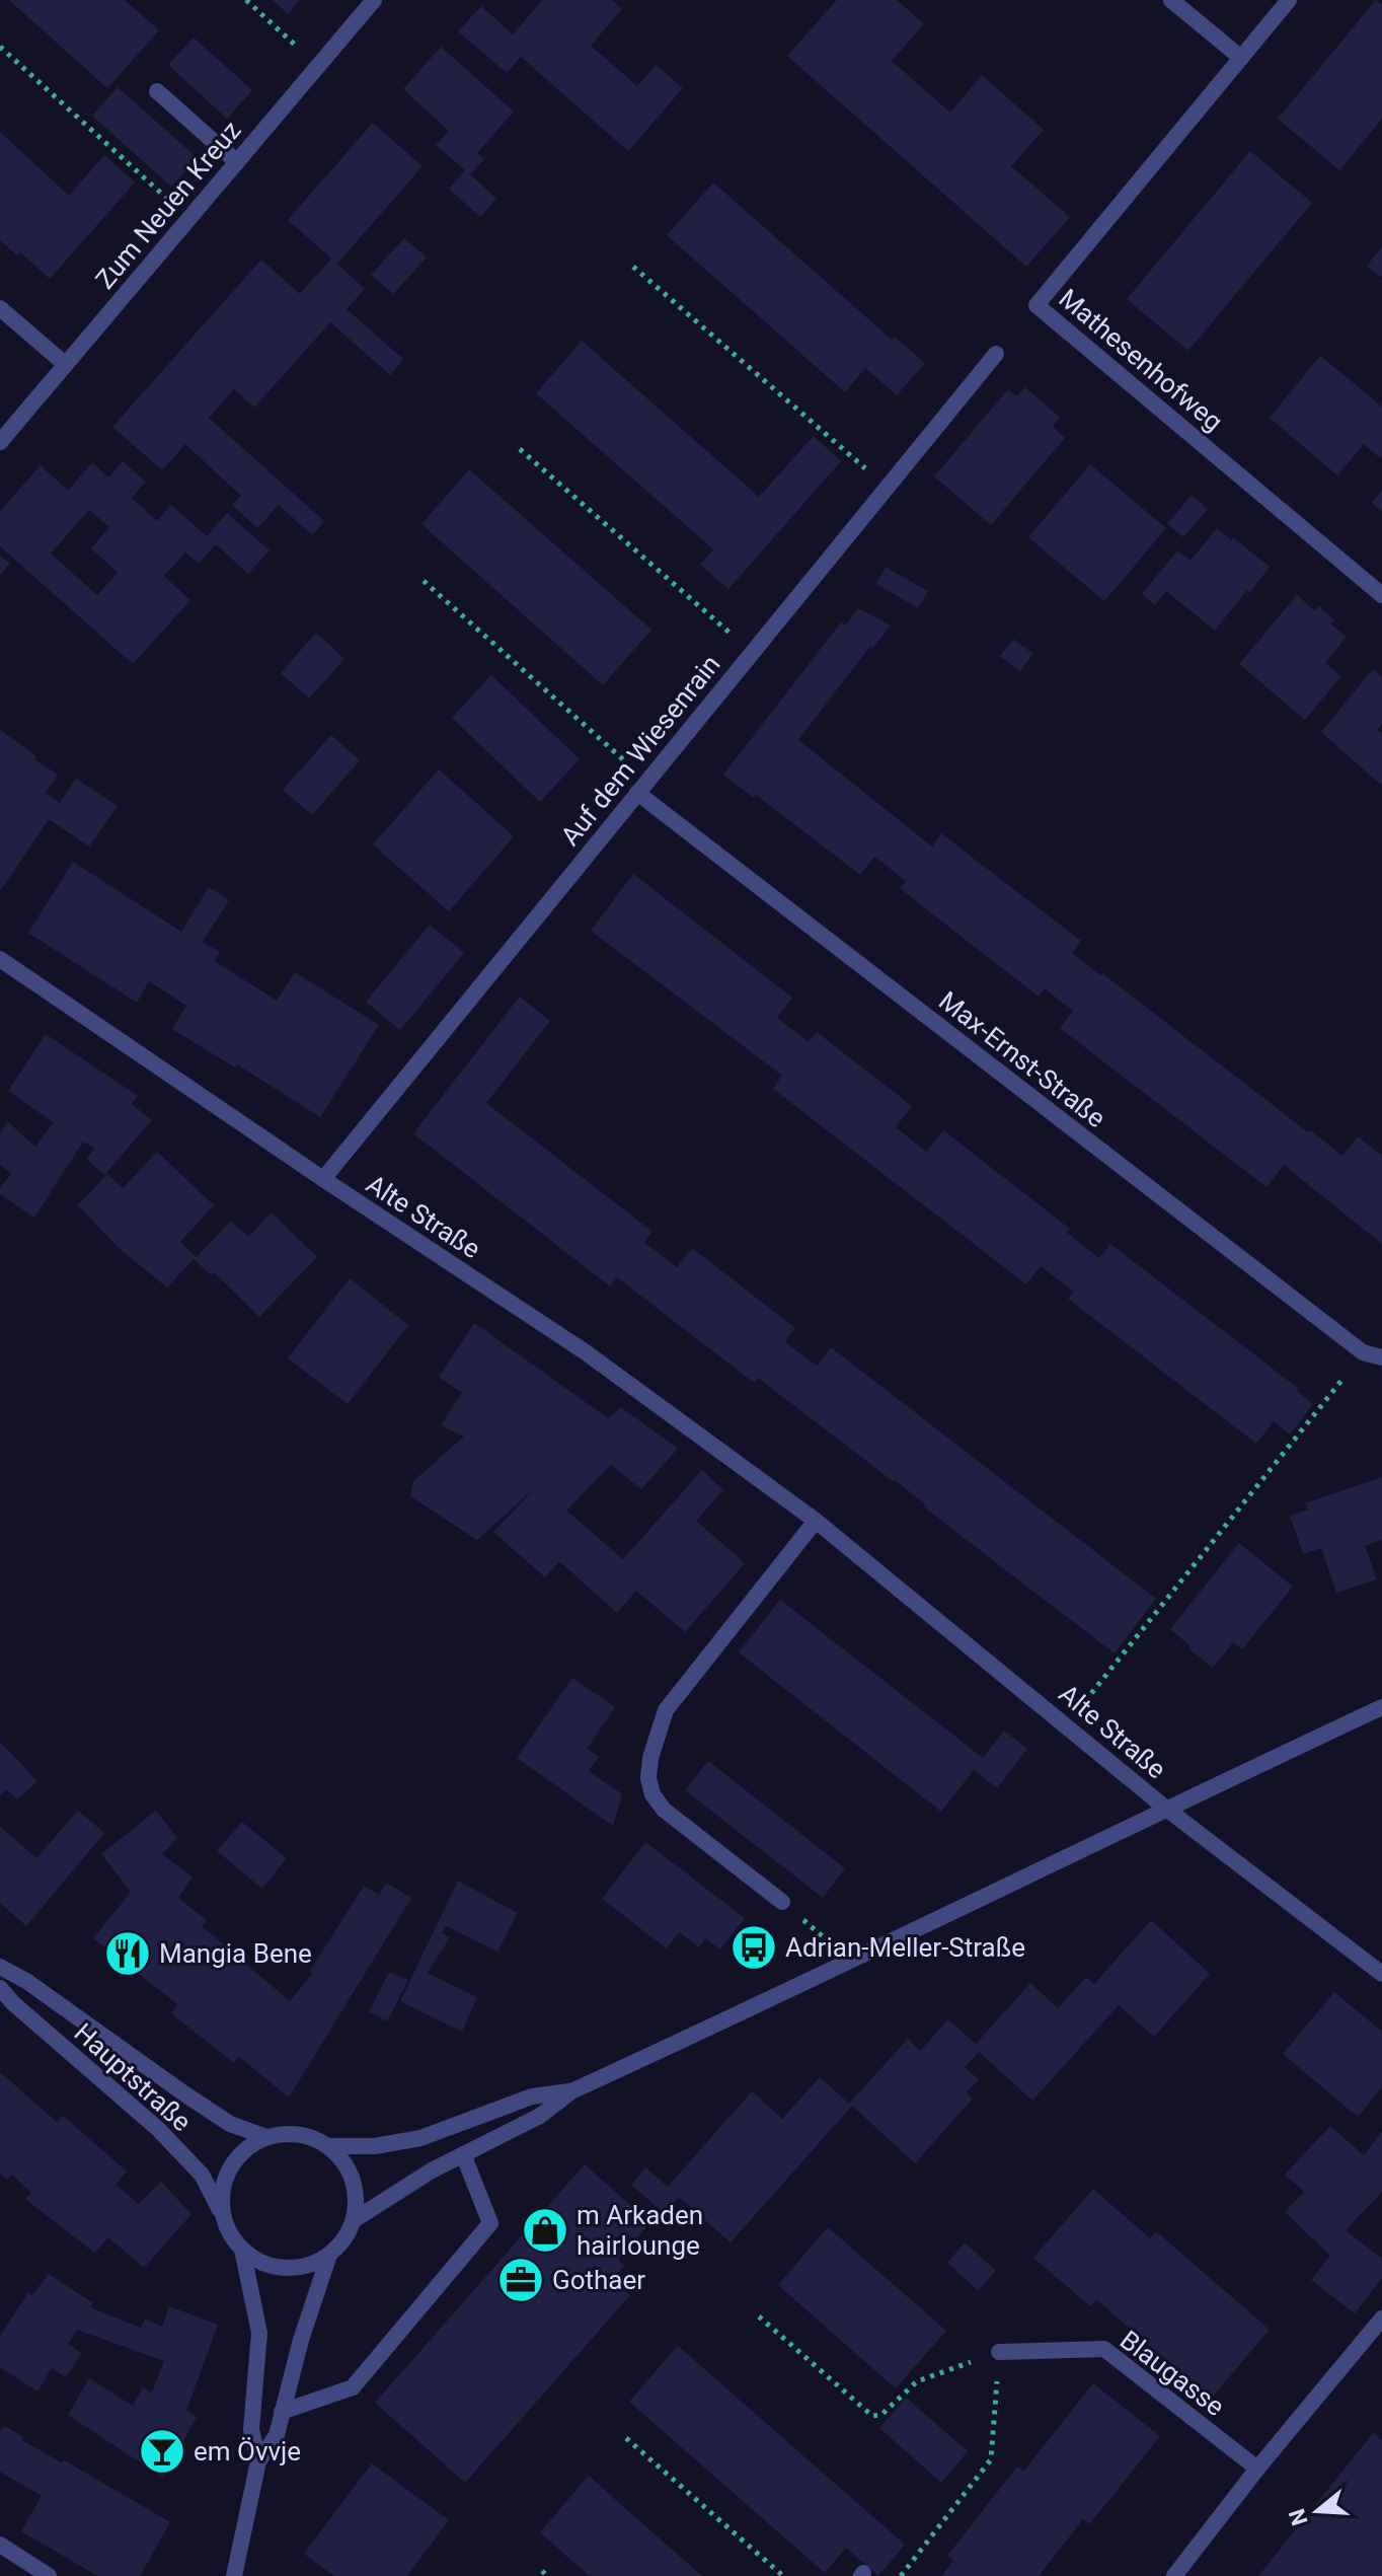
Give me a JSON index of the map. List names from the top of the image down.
{
  "streets": {
    "street": [
      "Zum Neuen Kreuz",
      "Mathesenhofweg",
      "Auf dem Wiesenrain",
      "Max-Ernst-Straße",
      "Alte Straße",
      "Hauptstraße",
      "Blaugasse"
    ]
  },
  "crossings": [
    ["Auf dem Wiesenrain", "Max-Ernst-Straße"],
    ["Auf dem Wiesenrain", "Alte Straße"]
  ],
  "places": {
    "bus stop": ["Adrian-Meller-Straße"],
    "restaurant": ["Mangia Bene"],
    "shop": ["m Arkaden hairlounge"],
    "office": ["Gothaer"],
    "bar": ["em Övvje"]
  },
  "north": "left"
}
